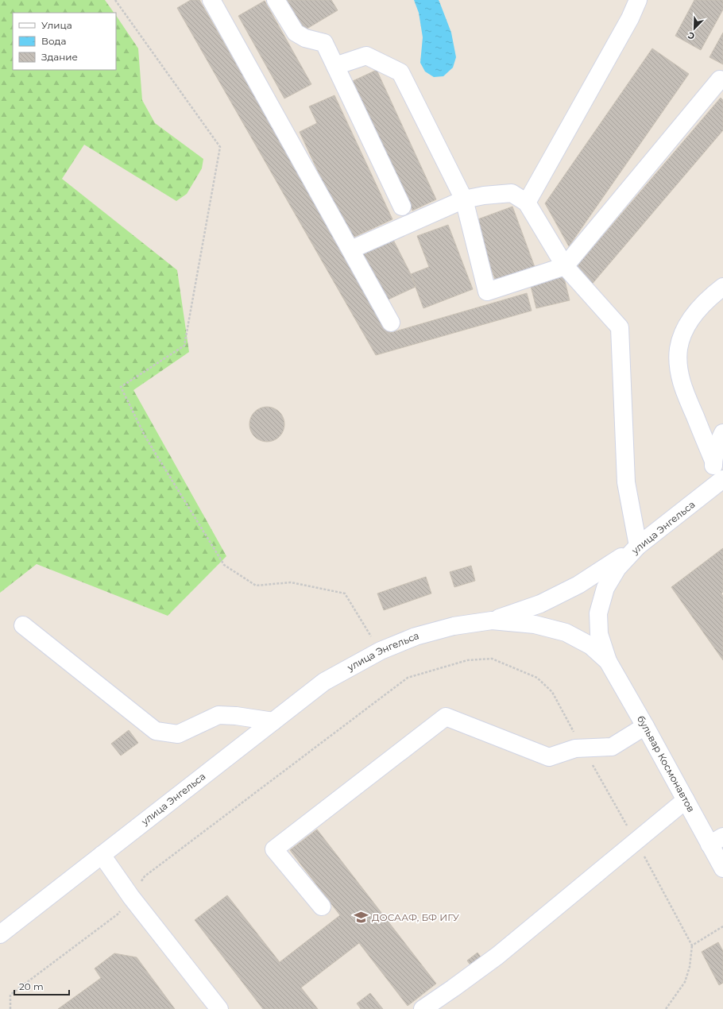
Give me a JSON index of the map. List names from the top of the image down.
{
  "streets": {
    "street": ["улица Энгельса", "бульвар Космонавтов"]
  },
  "crossings": [
    ["улица Энгельса", "бульвар Космонавтов"]
  ],
  "places": {
    "school or university": ["ДОСААФ, БФ ИГУ"]
  },
  "legend": ["Улица", "Вода", "Здание"],
  "scale_bar": "20 m",
  "north": "bottom left"
}
